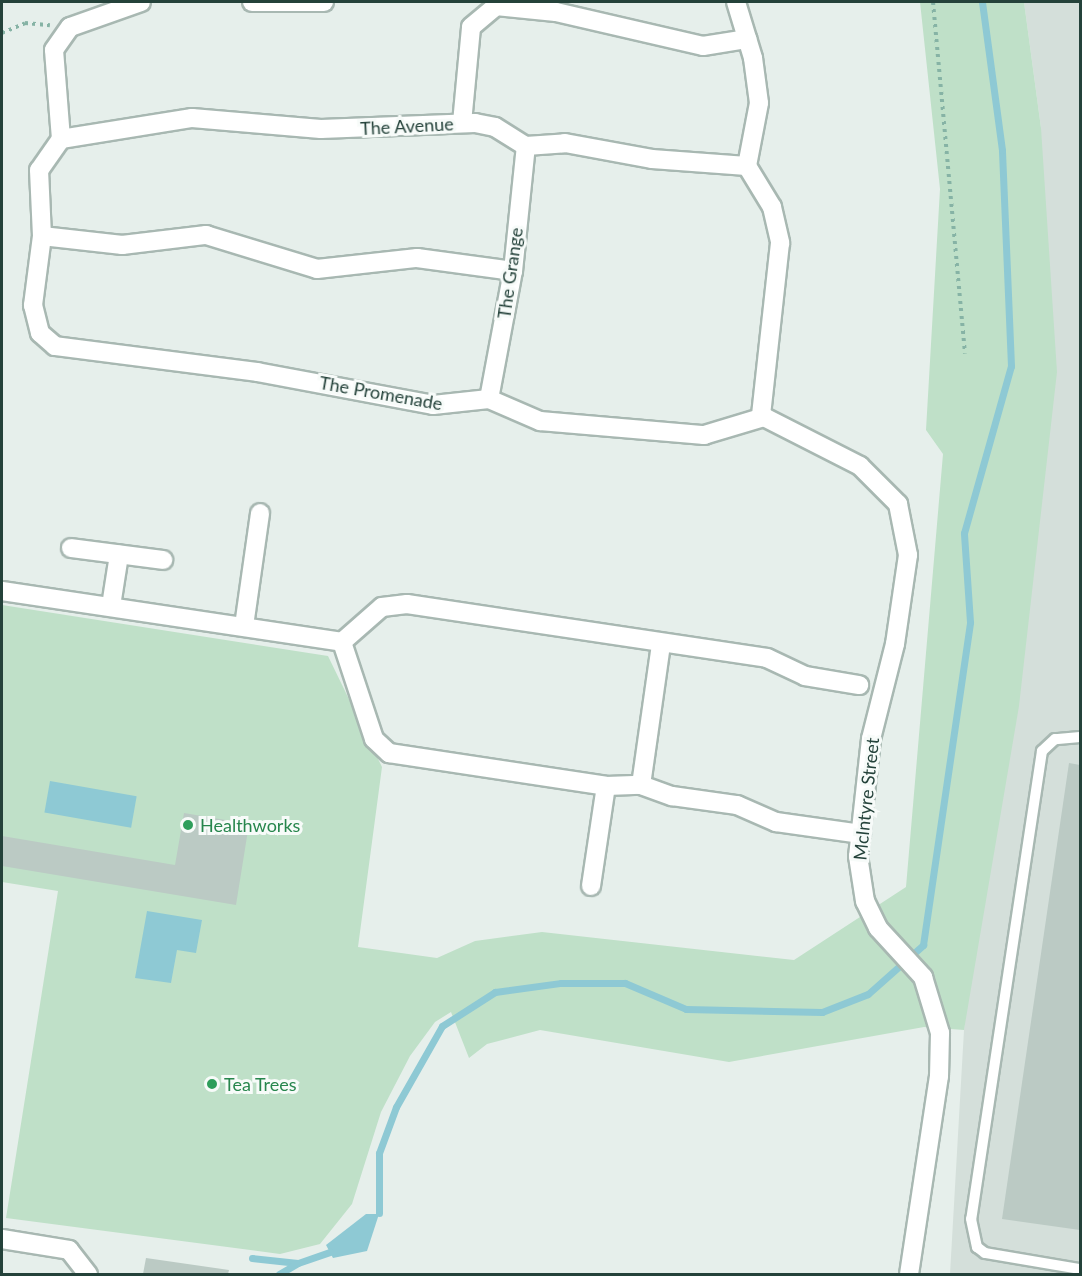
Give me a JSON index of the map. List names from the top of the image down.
{
  "streets": {
    "street": [
      "The Avenue",
      "The Grange",
      "The Promenade",
      "McIntyre Street"
    ]
  },
  "crossings": [
    ["The Avenue", "The Grange"],
    ["The Avenue", "The Promenade"],
    ["The Grange", "The Promenade"],
    ["The Promenade", "McIntyre Street"]
  ],
  "places": ["Healthworks", "Tea Trees"]
}
